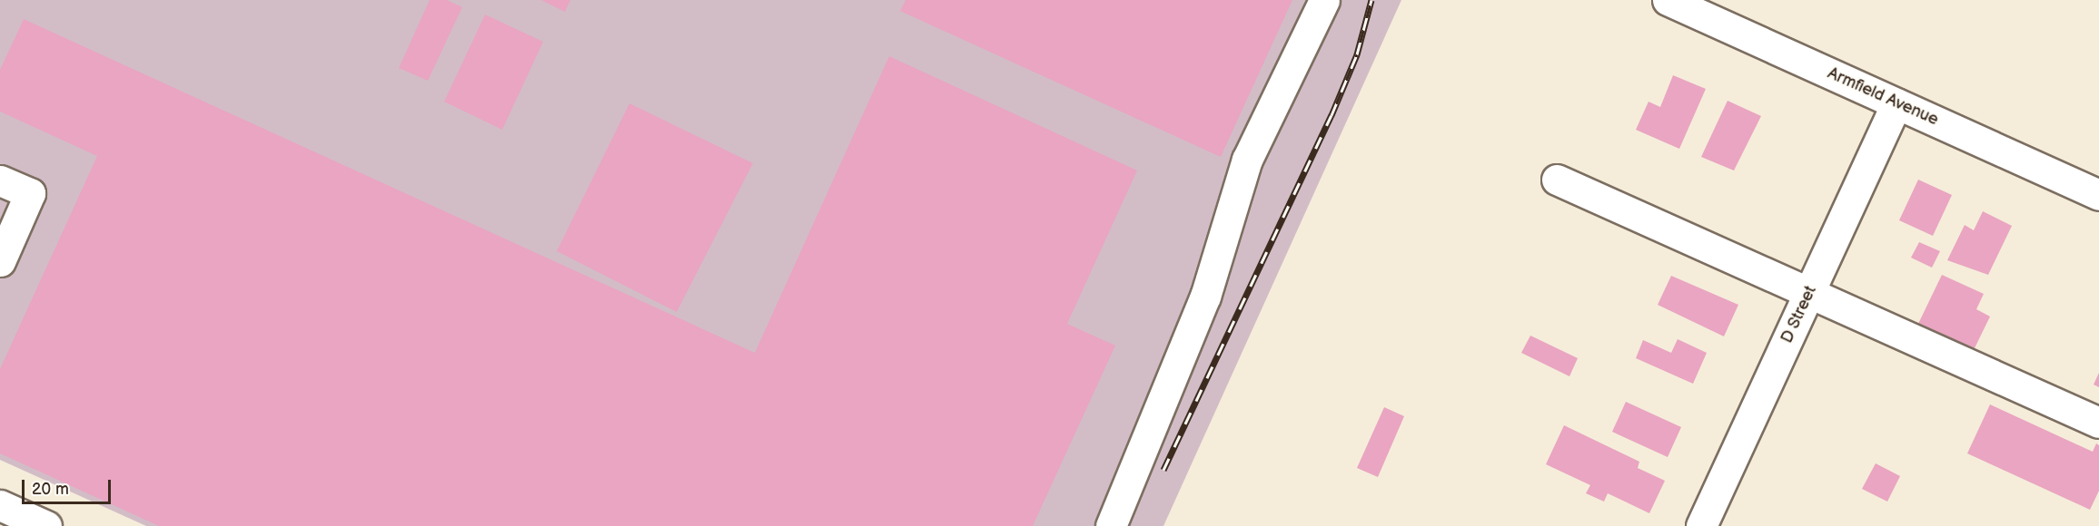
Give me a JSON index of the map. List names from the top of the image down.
{
  "streets": {
    "street": ["Armfield Avenue", "D Street"]
  },
  "crossings": [
    ["Armfield Avenue", "D Street"]
  ],
  "scale_bar": "20 m"
}
